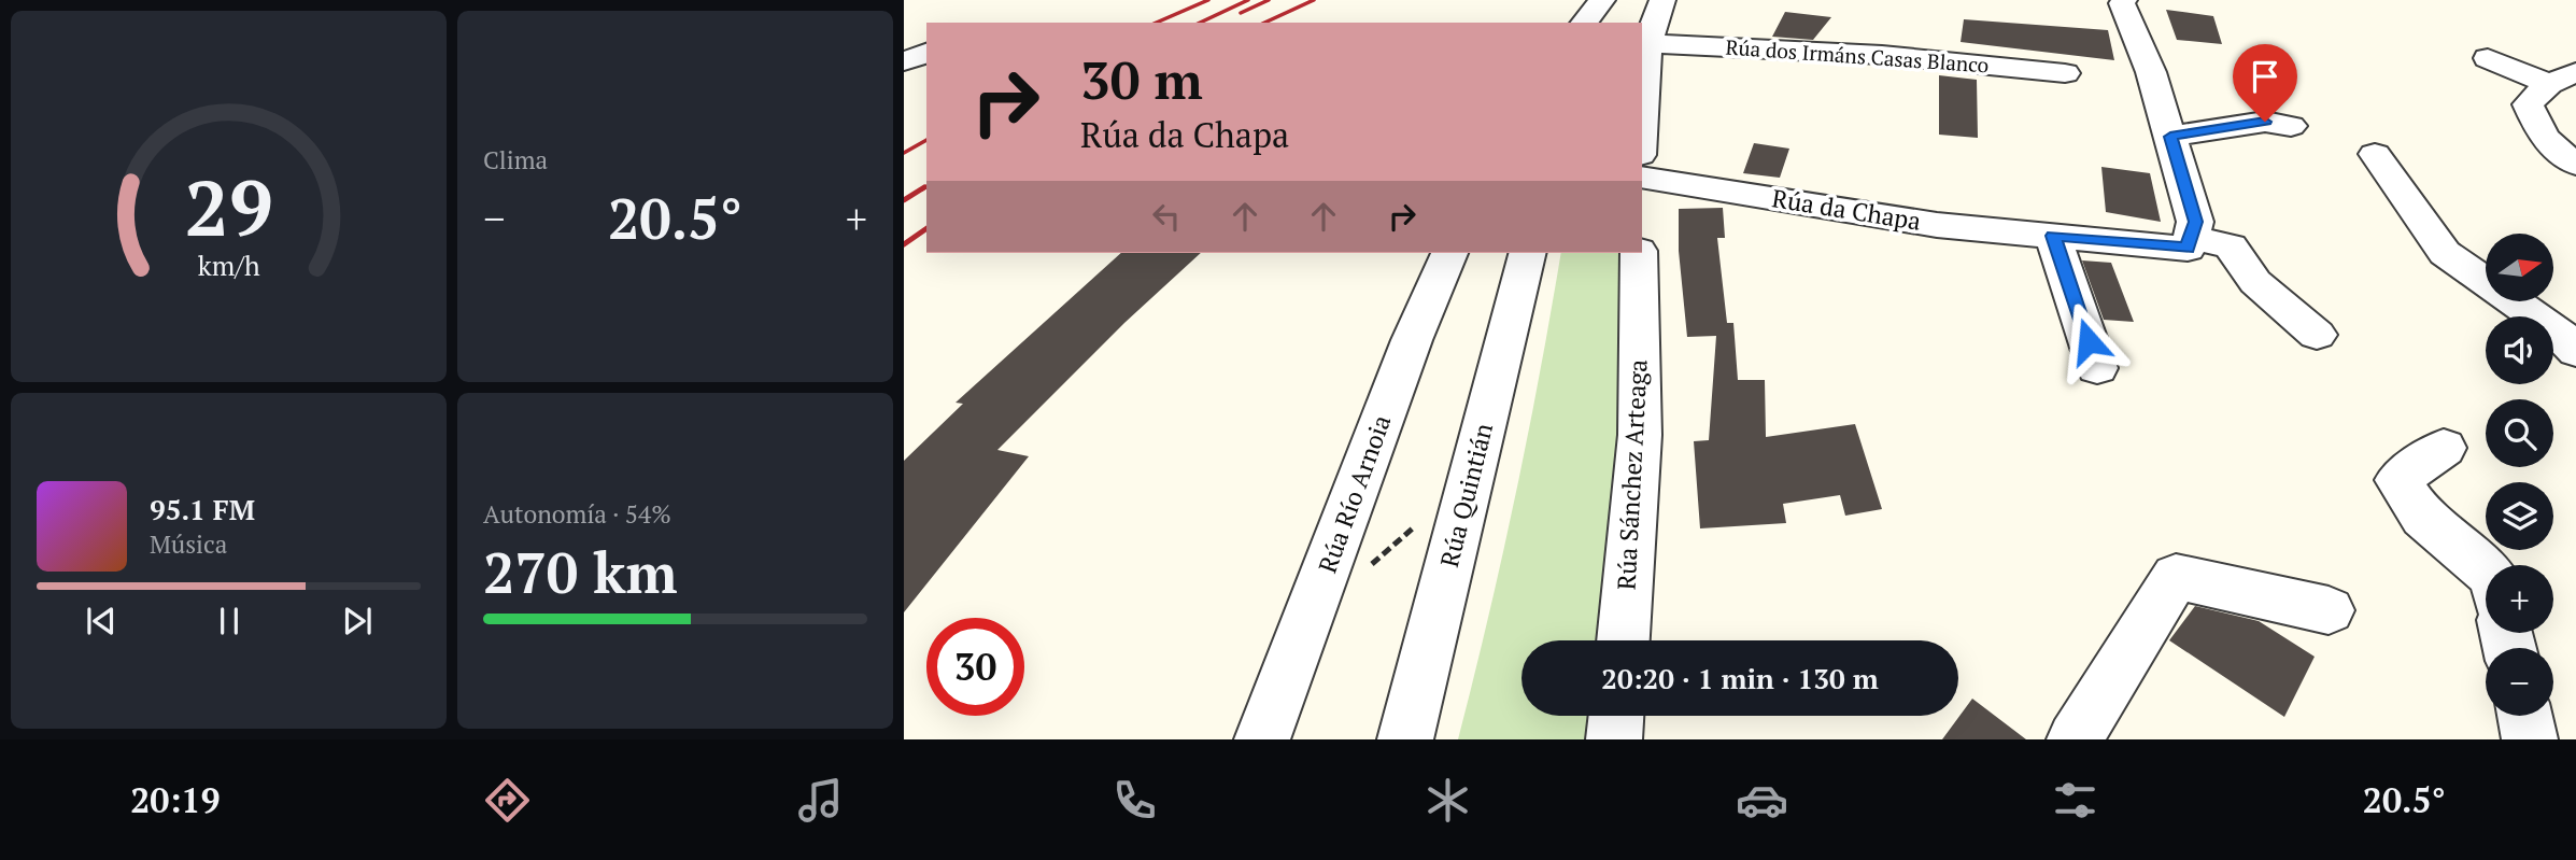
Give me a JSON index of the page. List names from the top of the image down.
{
  "streets": {
    "street": [
      "Rúa dos Irmáns Casas Blanco",
      "Rúa da Chapa",
      "Rúa Sánchez Arteaga",
      "Rúa Río Arnoia",
      "Rúa Quintián"
    ]
  },
  "north": "right",
  "page": {
    "tile": [
      "Clima",
      ["Autonomía · 54%", "270 km"]
    ],
    "turn": ["30 m", "Rúa da Chapa"],
    "heat": ["−", "20.5°", "+"],
    "map_buttons": ["+", "−"],
    "song": ["95.1 FM", "Música"],
    "limit": "30",
    "trip": "20:20 · 1 min · 130 m",
    "tabs": ["20:19", "20.5°"],
    "gauge": ["29", "km/h"]
  }
}
